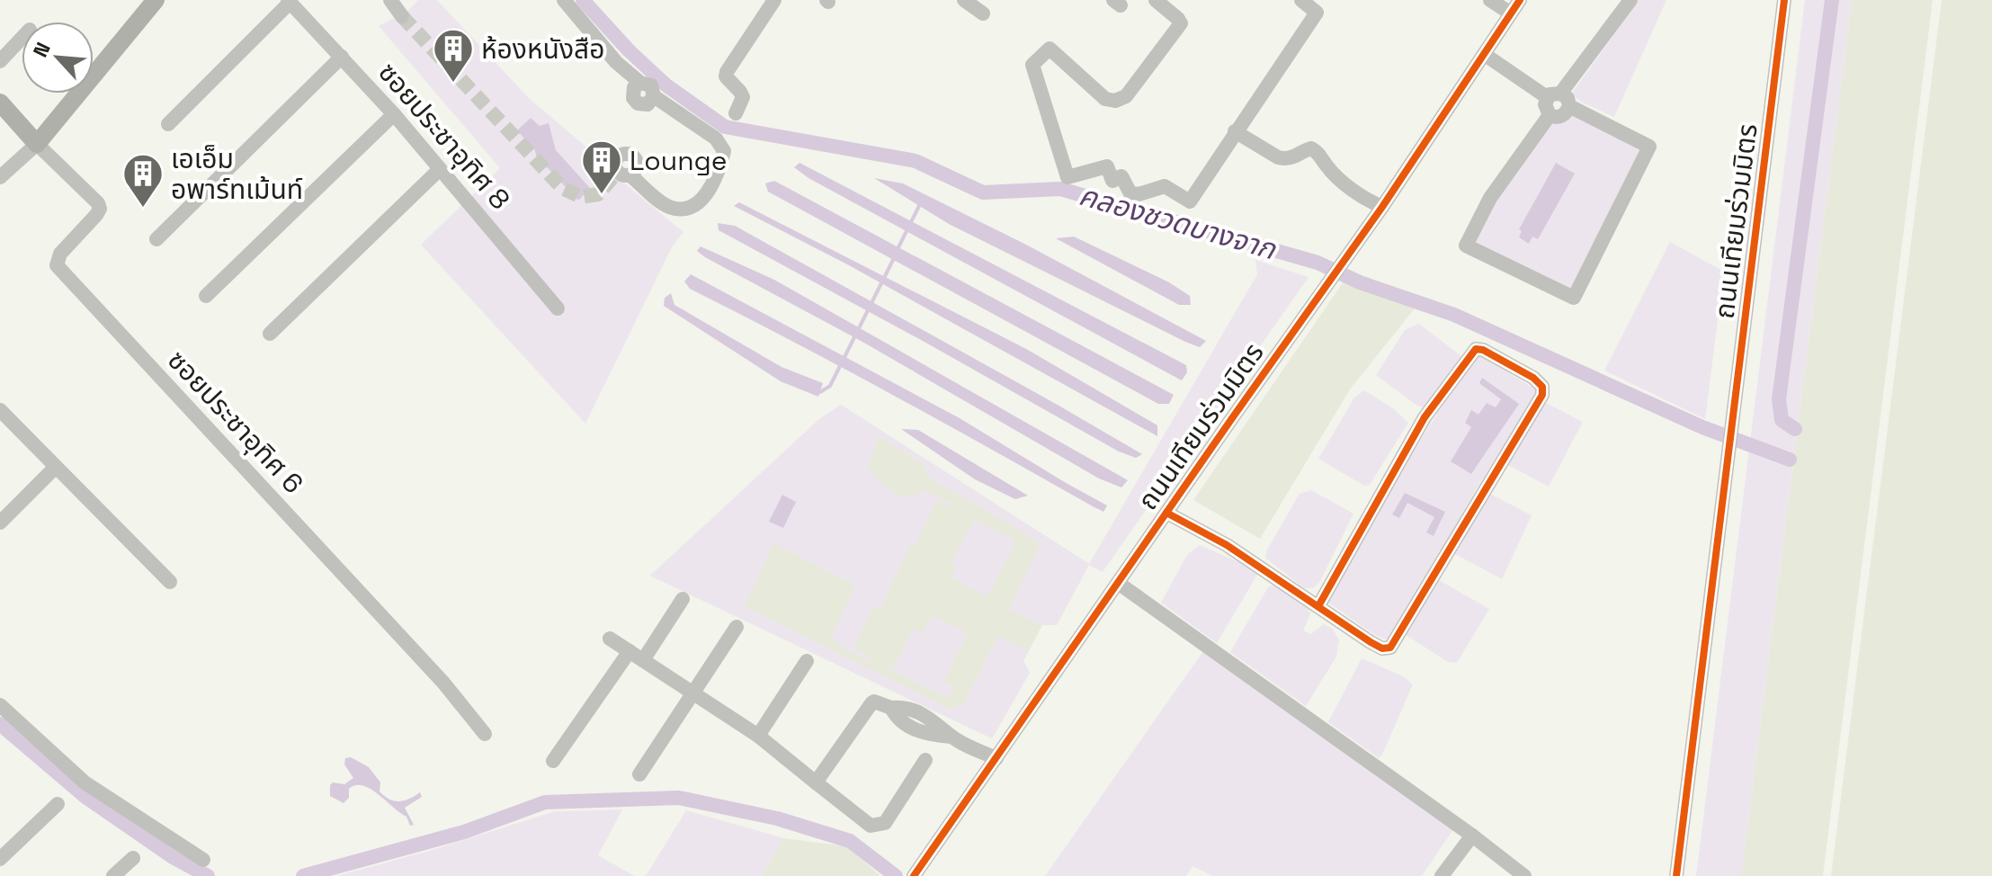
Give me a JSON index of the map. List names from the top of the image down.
{
  "streets": {
    "street": ["ซอยประชาอุทิศ 8", "ถนนเทียมร่วมมิตร", "ซอยประชาอุทิศ 6"]
  },
  "water": ["คลองชวดบางจาก"],
  "places": {
    "building": ["ห้องหนังสือ", "Lounge", "เอเอ็ม อพาร์ทเม้นท์"]
  },
  "north": "top left"
}
